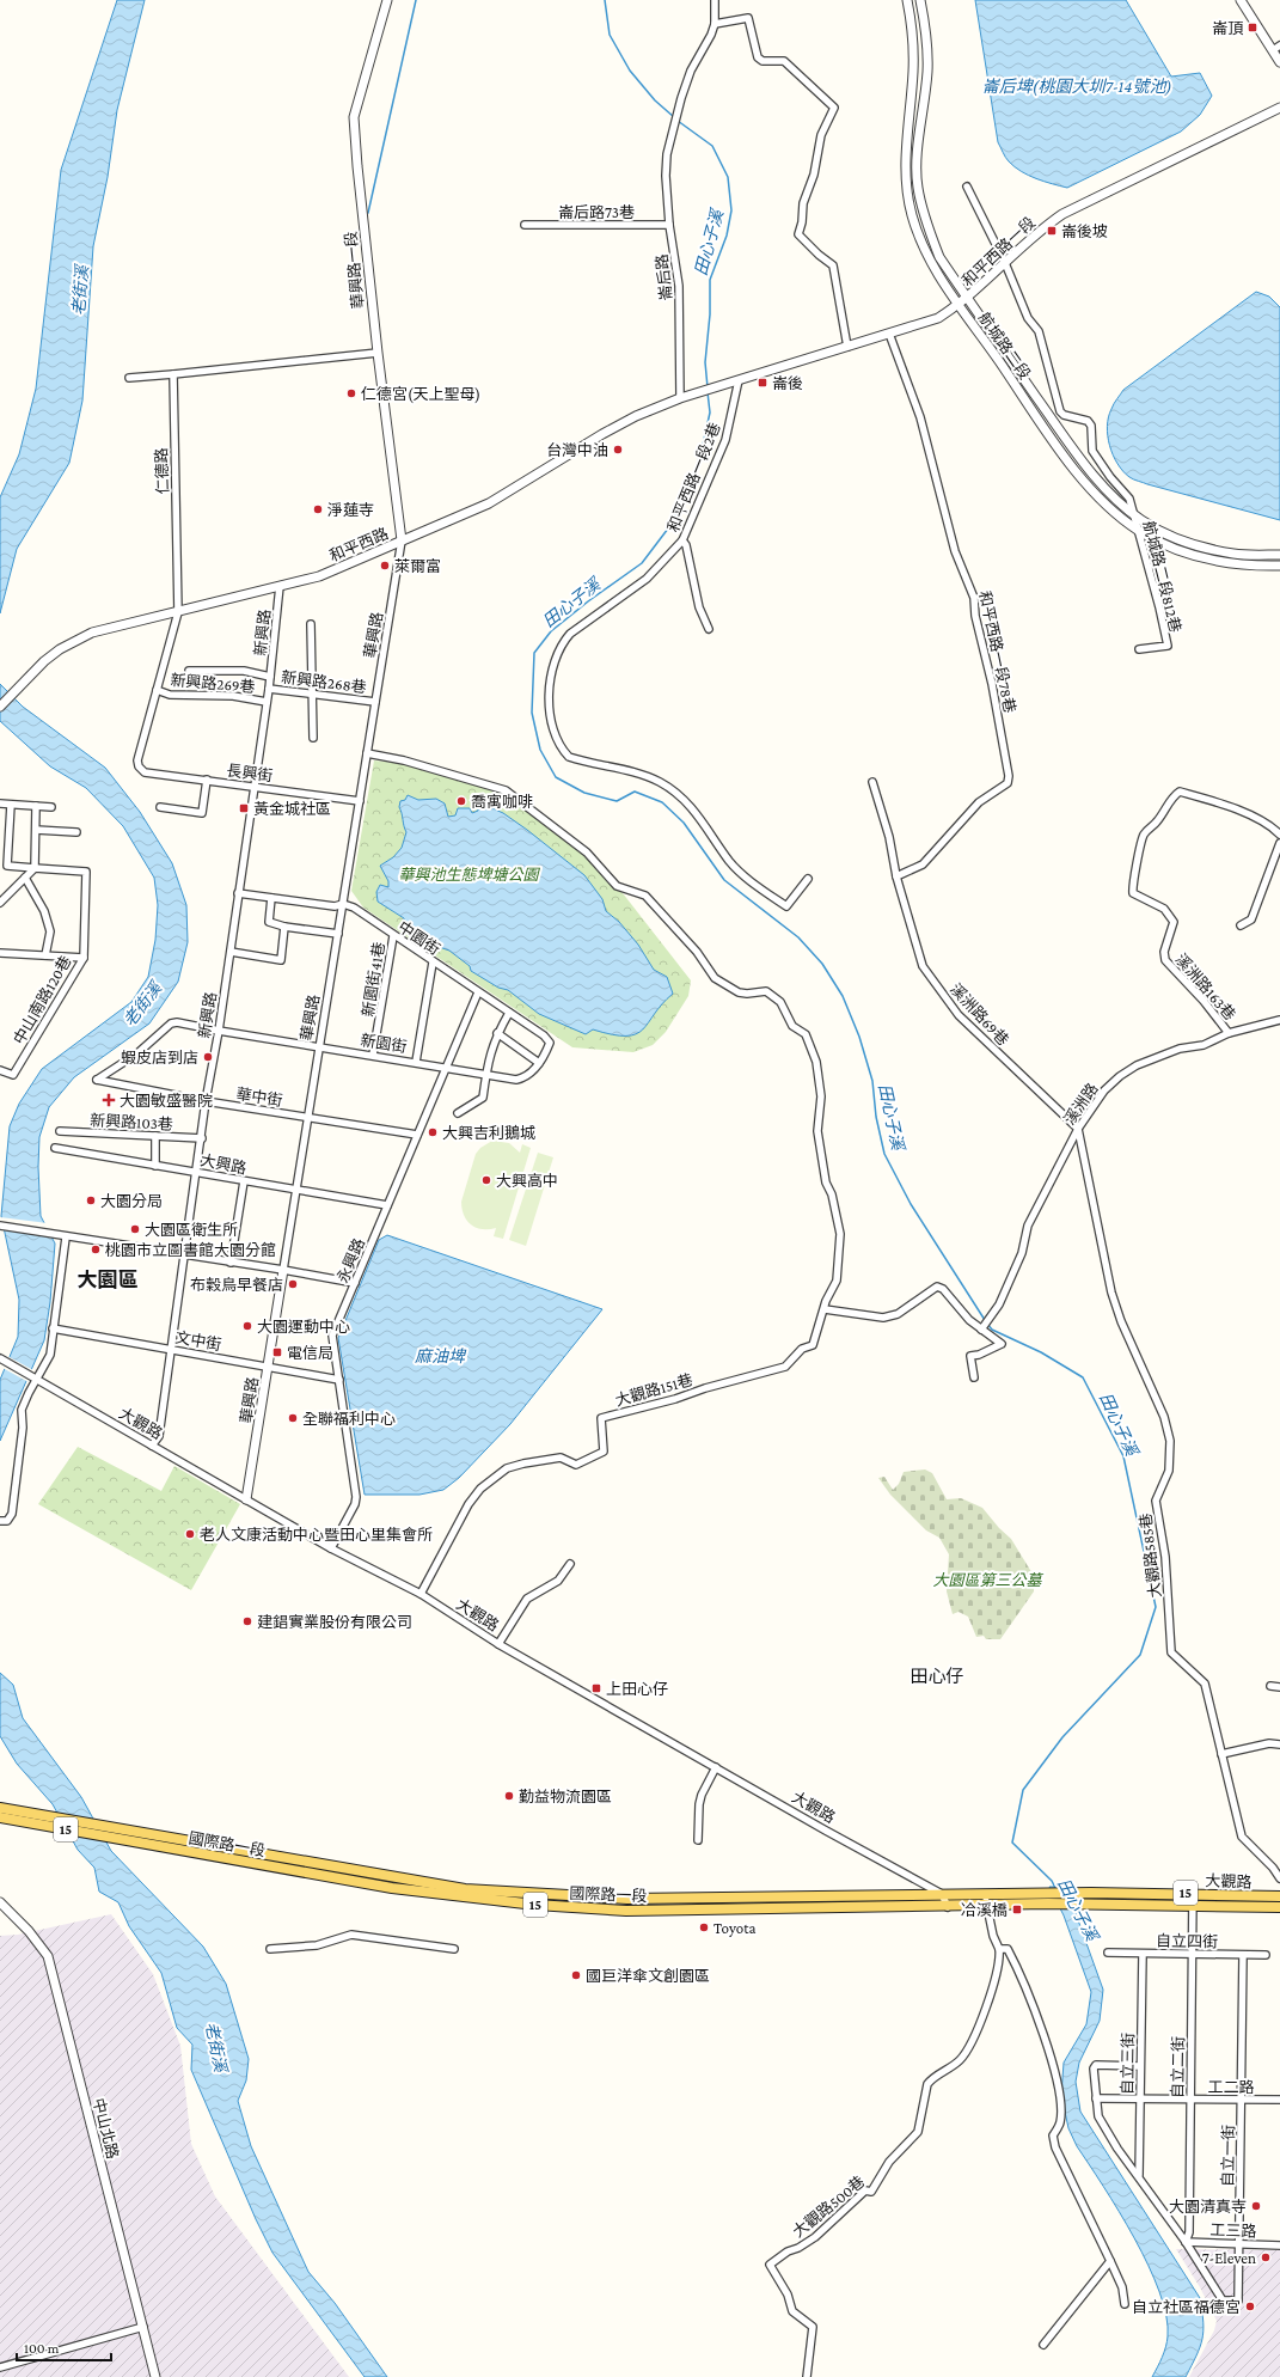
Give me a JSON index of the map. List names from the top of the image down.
{
  "streets": {
    "main road": ["大觀路", "15", "國際路一段"],
    "street": [
      "崙后路73巷",
      "和平西路一段",
      "華興路一段",
      "崙后路",
      "航城路二段",
      "仁德路",
      "和平西路一段2巷",
      "和平西路",
      "航城路二段812巷",
      "新興路",
      "華興路",
      "和平西路一段78巷",
      "新興路268巷",
      "新興路269巷",
      "長興街",
      "中園街",
      "新園街41巷",
      "溪洲路163巷",
      "中山南路120巷",
      "溪洲路69巷",
      "新園街",
      "華中街",
      "溪洲路",
      "新興路103巷",
      "大興路",
      "永興路",
      "文中街",
      "大觀路151巷",
      "大觀路585巷",
      "自立四街",
      "自立三街",
      "自立二街",
      "工二路",
      "中山北路",
      "自立一街",
      "大觀路500巷",
      "工三路"
    ]
  },
  "crossings": [
    ["崙后路73巷", "崙后路"],
    ["和平西路一段", "航城路二段"],
    ["和平西路一段", "和平西路一段2巷"],
    ["和平西路一段", "和平西路"],
    ["和平西路一段", "航城路二段812巷"],
    ["和平西路一段", "和平西路一段78巷"],
    ["華興路一段", "和平西路"],
    ["華興路一段", "華興路"],
    ["崙后路", "和平西路"],
    ["航城路二段", "航城路二段812巷"],
    ["仁德路", "和平西路"],
    ["仁德路", "新興路269巷"],
    ["仁德路", "長興街"],
    ["和平西路", "新興路"],
    ["和平西路", "華興路"],
    ["新興路", "新興路268巷"],
    ["新興路", "新興路269巷"],
    ["新興路", "長興街"],
    ["新興路", "中園街"],
    ["新興路", "新園街"],
    ["新興路", "華中街"],
    ["新興路", "新興路103巷"],
    ["新興路", "大興路"],
    ["新興路", "文中街"],
    ["新興路", "大觀路"],
    ["華興路", "新興路268巷"],
    ["華興路", "長興街"],
    ["華興路", "中園街"],
    ["華興路", "新園街"],
    ["華興路", "華中街"],
    ["華興路", "大興路"],
    ["華興路", "文中街"],
    ["華興路", "大觀路"],
    ["和平西路一段78巷", "溪洲路69巷"],
    ["中園街", "新園街41巷"],
    ["中園街", "新園街"],
    ["中園街", "永興路"],
    ["新園街41巷", "新園街"],
    ["溪洲路163巷", "溪洲路"],
    ["溪洲路69巷", "溪洲路"],
    ["溪洲路69巷", "大觀路585巷"],
    ["新園街", "華中街"],
    ["新園街", "永興路"],
    ["華中街", "永興路"],
    ["溪洲路", "大觀路585巷"],
    ["大興路", "永興路"],
    ["永興路", "文中街"],
    ["永興路", "大觀路"],
    ["大觀路151巷", "大觀路"],
    ["大觀路", "15"],
    ["大觀路", "國際路一段"],
    ["大觀路", "自立二街"],
    ["大觀路", "大觀路500巷"],
    ["15", "國際路一段"],
    ["15", "大觀路500巷"],
    ["自立四街", "自立三街"],
    ["自立四街", "自立二街"],
    ["自立四街", "自立一街"],
    ["自立三街", "工二路"],
    ["自立二街", "工二路"],
    ["自立二街", "自立一街"],
    ["自立二街", "工三路"],
    ["工二路", "自立一街"],
    ["自立一街", "工三路"]
  ],
  "districts": ["大園區", "田心仔"],
  "water": [
    "崙后埤(桃園大圳7-14號池)",
    "田心子溪",
    "老街溪",
    "麻油埤"
  ],
  "parks": ["華興池生態埤塘公園", "大園區第三公墓"],
  "places": {
    "transit": [
      "崙頂",
      "崙後坡",
      "崙後",
      "黃金城社區",
      "電信局",
      "上田心仔",
      "冾溪橋"
    ],
    "other": [
      "仁德宮(天上聖母)",
      "台灣中油",
      "淨蓮寺",
      "萊爾富",
      "喬寓咖啡",
      "蝦皮店到店",
      "大興吉利鵝城",
      "大興高中",
      "大園分局",
      "大園區衛生所",
      "桃園市立圖書館大園分館",
      "布穀鳥早餐店",
      "大園運動中心",
      "全聯福利中心",
      "老人文康活動中心暨田心里集會所",
      "建錩實業股份有限公司",
      "勤益物流園區",
      "Toyota",
      "國巨洋傘文創園區",
      "大園清真寺",
      "7-Eleven",
      "自立社區福德宮"
    ],
    "health": ["大園敏盛醫院"]
  },
  "scale_bar": "100 m"
}
